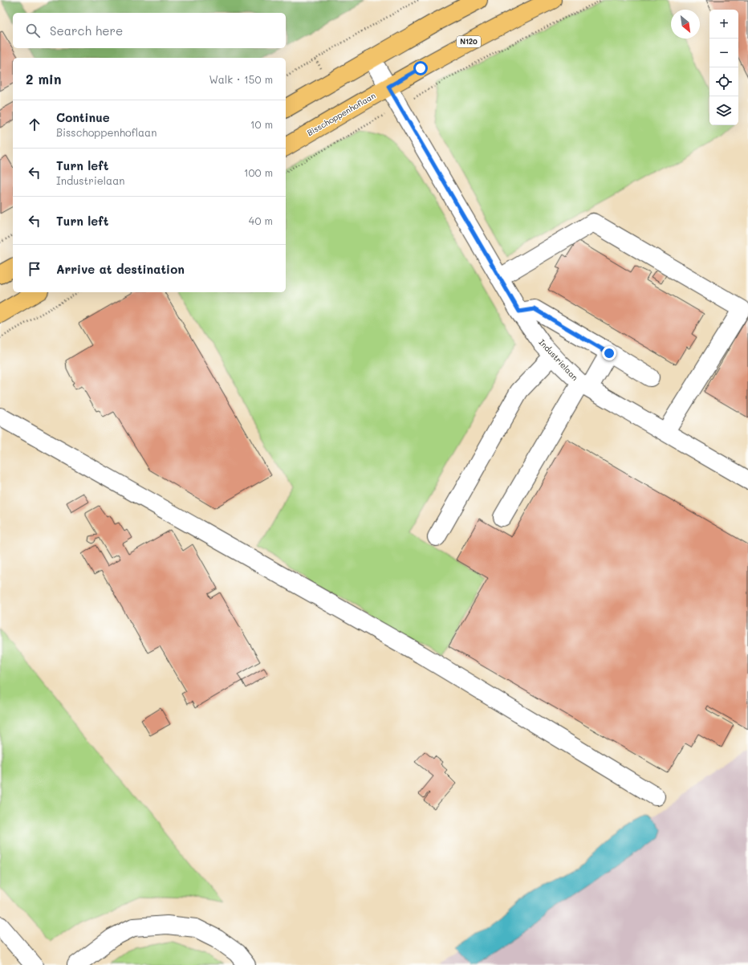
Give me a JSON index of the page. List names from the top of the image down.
{
  "streets": {
    "main road": ["N120", "Bisschoppenhoflaan"],
    "street": ["Industrielaan"]
  },
  "crossings": [
    ["Bisschoppenhoflaan", "Industrielaan"]
  ],
  "north": "bottom right",
  "page": {
    "map_buttons": ["+", "−"],
    "search": "Search here",
    "heading": ["2 min", "Walk · 150 m"],
    "list": [
      ["Continue", "Bisschoppenhoflaan", "10 m"],
      ["Turn left", "Industrielaan", "100 m"],
      ["Turn left", "40 m"],
      "Arrive at destination"
    ]
  }
}
